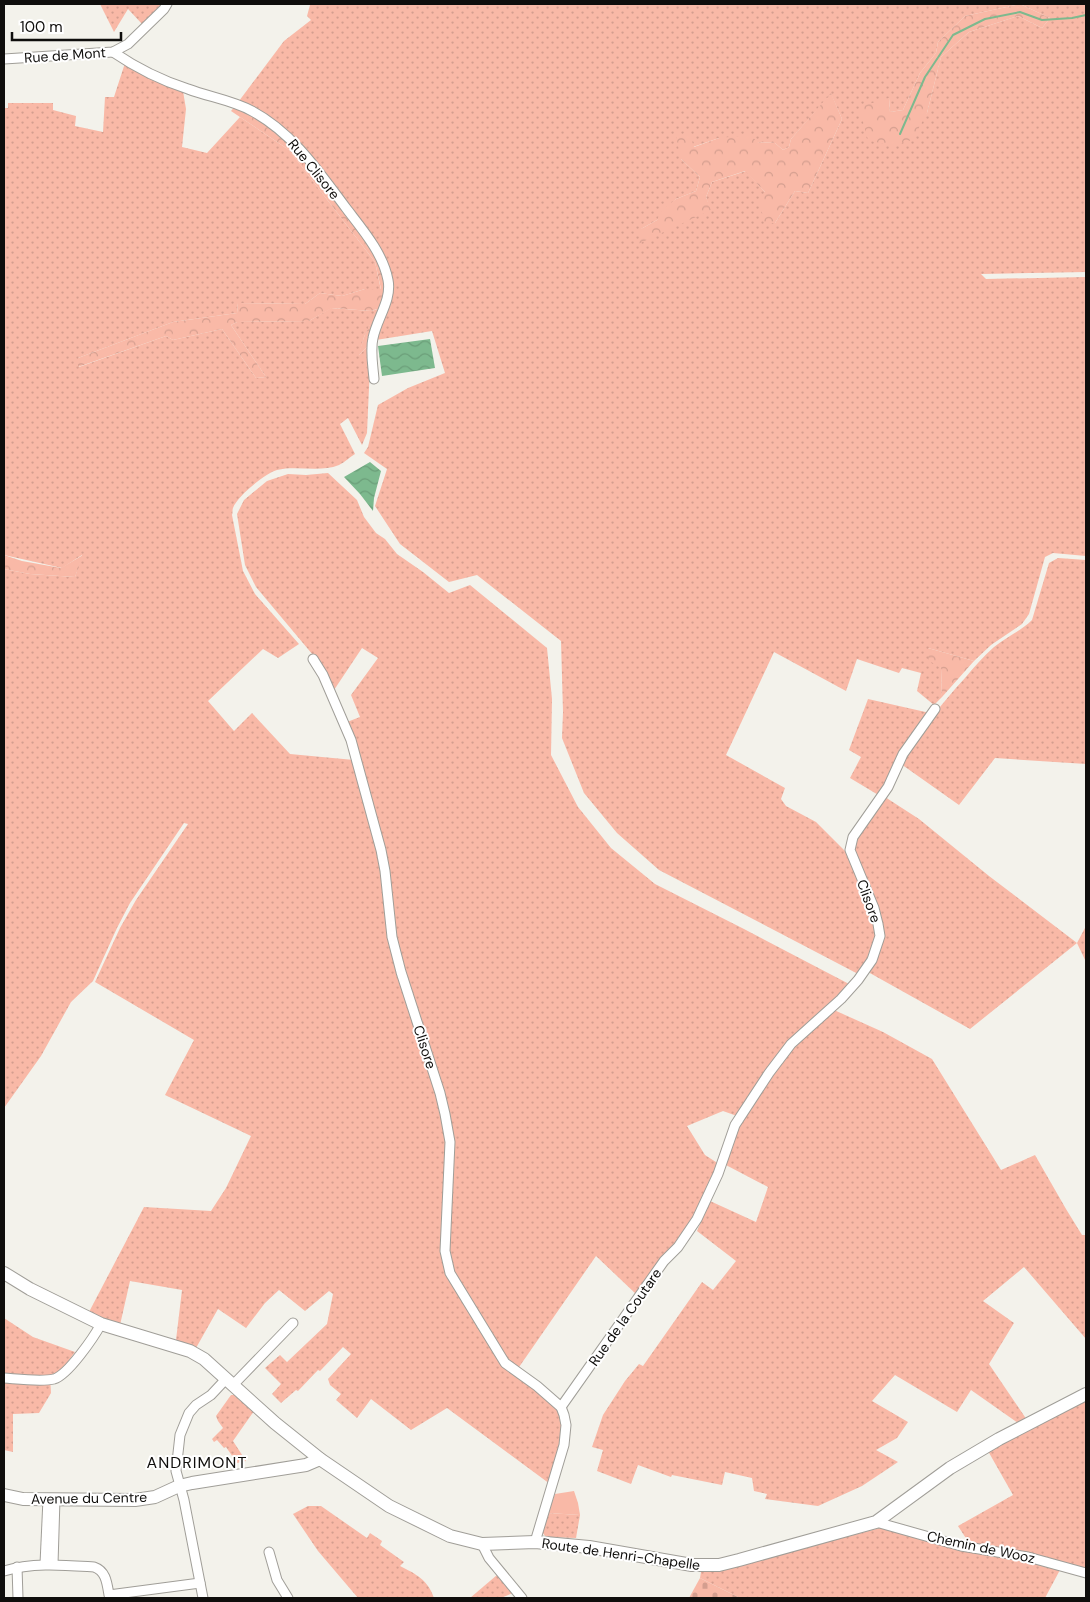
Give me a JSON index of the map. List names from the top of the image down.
{
  "streets": {
    "street": [
      "Rue de Mont",
      "Rue Clisore",
      "Clisore",
      "Rue de la Coutare",
      "Avenue du Centre",
      "Chemin de Wooz",
      "Route de Henri-Chapelle"
    ]
  },
  "crossings": [
    ["Rue de Mont", "Rue Clisore"],
    ["Clisore", "Rue de la Coutare"],
    ["Avenue du Centre", "Route de Henri-Chapelle"],
    ["Chemin de Wooz", "Route de Henri-Chapelle"]
  ],
  "districts": ["ANDRIMONT"],
  "scale_bar": "100 m"
}
